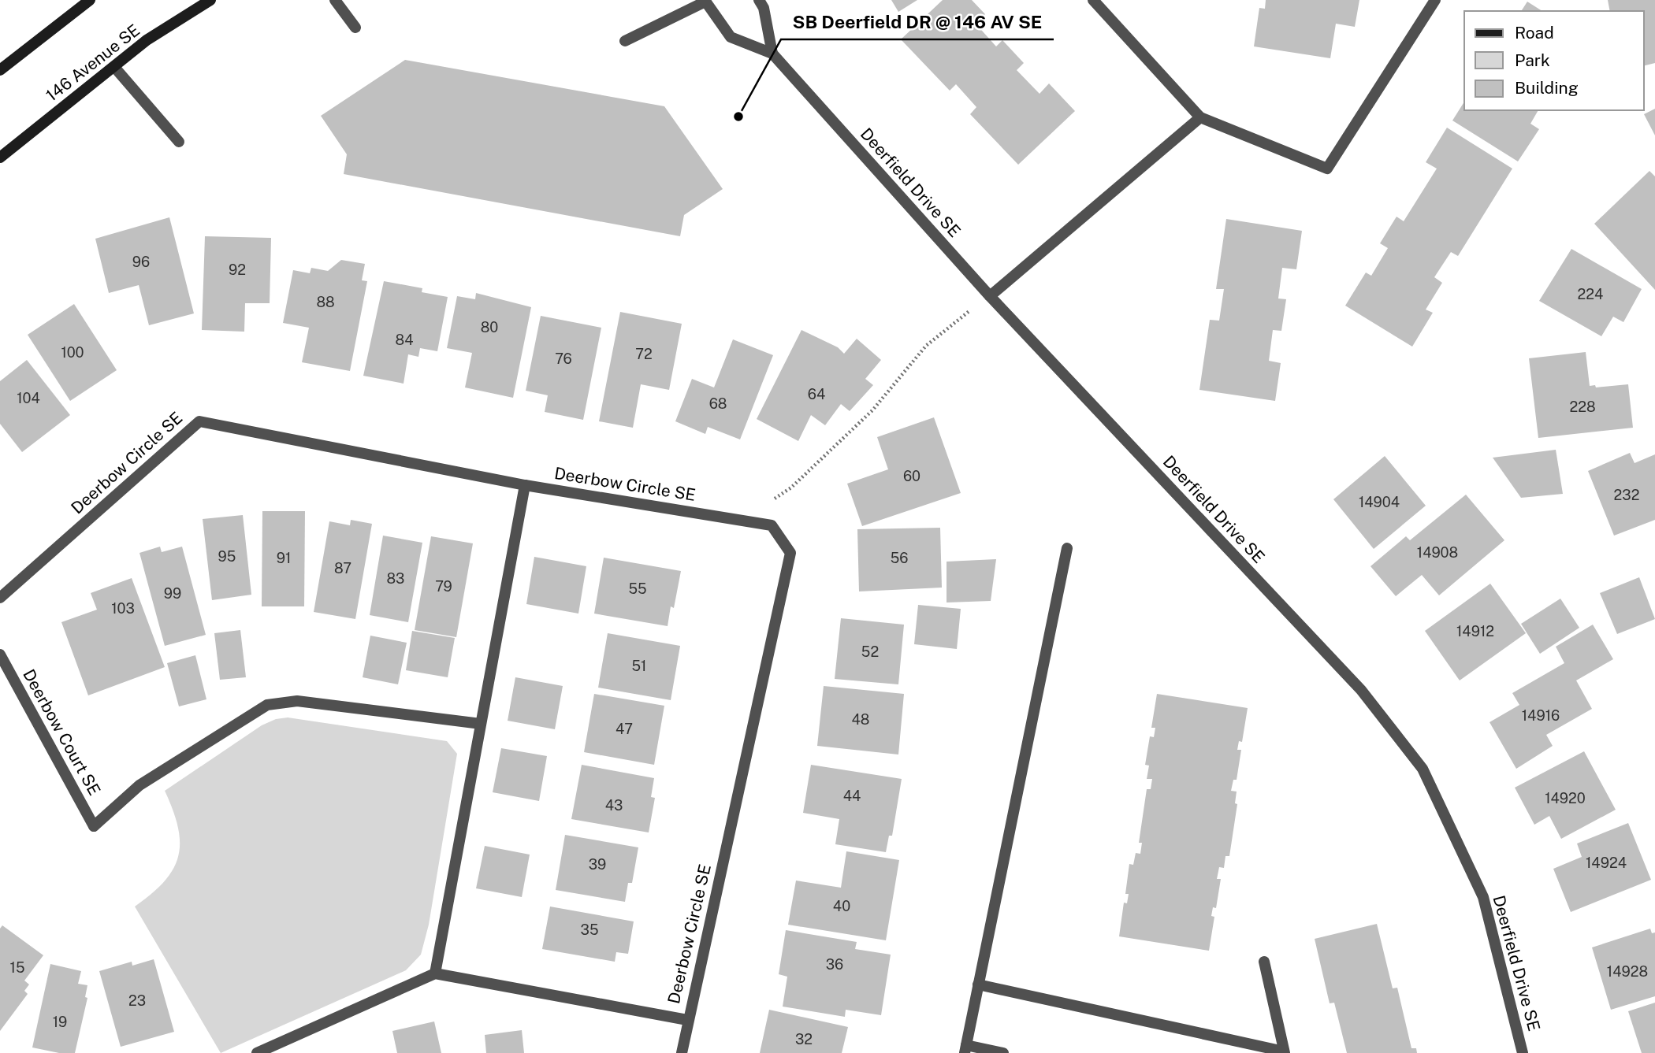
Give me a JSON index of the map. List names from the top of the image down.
{
  "streets": {
    "street": [
      "146 Avenue SE",
      "Deerfield Drive SE",
      "Deerbow Circle SE",
      "Deerbow Court SE"
    ]
  },
  "places": ["SB Deerfield DR @ 146 AV SE"],
  "house_numbers": [
    "96",
    "92",
    "224",
    "88",
    "80",
    "84",
    "100",
    "72",
    "76",
    "64",
    "104",
    "68",
    "228",
    "60",
    "232",
    "14904",
    "14908",
    "95",
    "91",
    "56",
    "87",
    "83",
    "79",
    "55",
    "99",
    "103",
    "14912",
    "52",
    "51",
    "14916",
    "48",
    "47",
    "44",
    "14920",
    "43",
    "14924",
    "39",
    "40",
    "35",
    "36",
    "15",
    "14928",
    "23",
    "19",
    "32"
  ],
  "legend": ["Road", "Park", "Building"]
}
